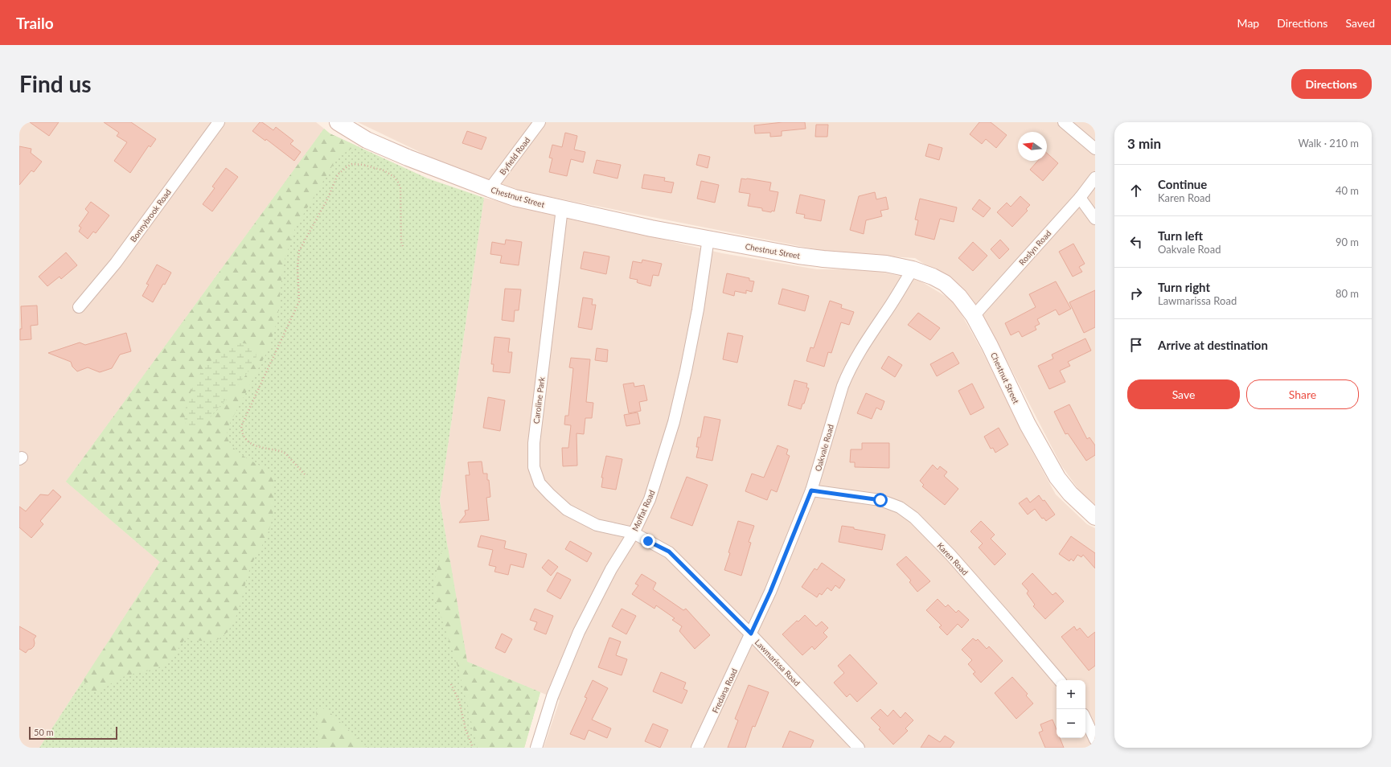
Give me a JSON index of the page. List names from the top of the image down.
{
  "streets": {
    "main road": ["Chestnut Street"],
    "street": [
      "Byfield Road",
      "Bonnybrook Road",
      "Roslyn Road",
      "Caroline Park",
      "Oakvale Road",
      "Moffat Road",
      "Karen Road",
      "Lawmarissa Road",
      "Fredana Road"
    ]
  },
  "crossings": [
    ["Byfield Road", "Chestnut Street"],
    ["Chestnut Street", "Roslyn Road"],
    ["Chestnut Street", "Caroline Park"],
    ["Chestnut Street", "Oakvale Road"],
    ["Chestnut Street", "Moffat Road"],
    ["Caroline Park", "Moffat Road"],
    ["Caroline Park", "Lawmarissa Road"],
    ["Oakvale Road", "Karen Road"],
    ["Oakvale Road", "Lawmarissa Road"],
    ["Oakvale Road", "Fredana Road"],
    ["Moffat Road", "Lawmarissa Road"],
    ["Lawmarissa Road", "Fredana Road"]
  ],
  "scale_bar": "50 m",
  "north": "left",
  "page": {
    "header": "Trailo",
    "nav": ["Map", "Directions", "Saved"],
    "buttons": [
      "Directions",
      ["Save", "Share"]
    ],
    "title": "Find us",
    "heading": ["3 min", "Walk · 210 m"],
    "list": [
      ["Continue", "Karen Road", "40 m"],
      ["Turn left", "Oakvale Road", "90 m"],
      ["Turn right", "Lawmarissa Road", "80 m"],
      "Arrive at destination"
    ],
    "map_buttons": ["+", "−"],
    "scale": "50 m"
  }
}
